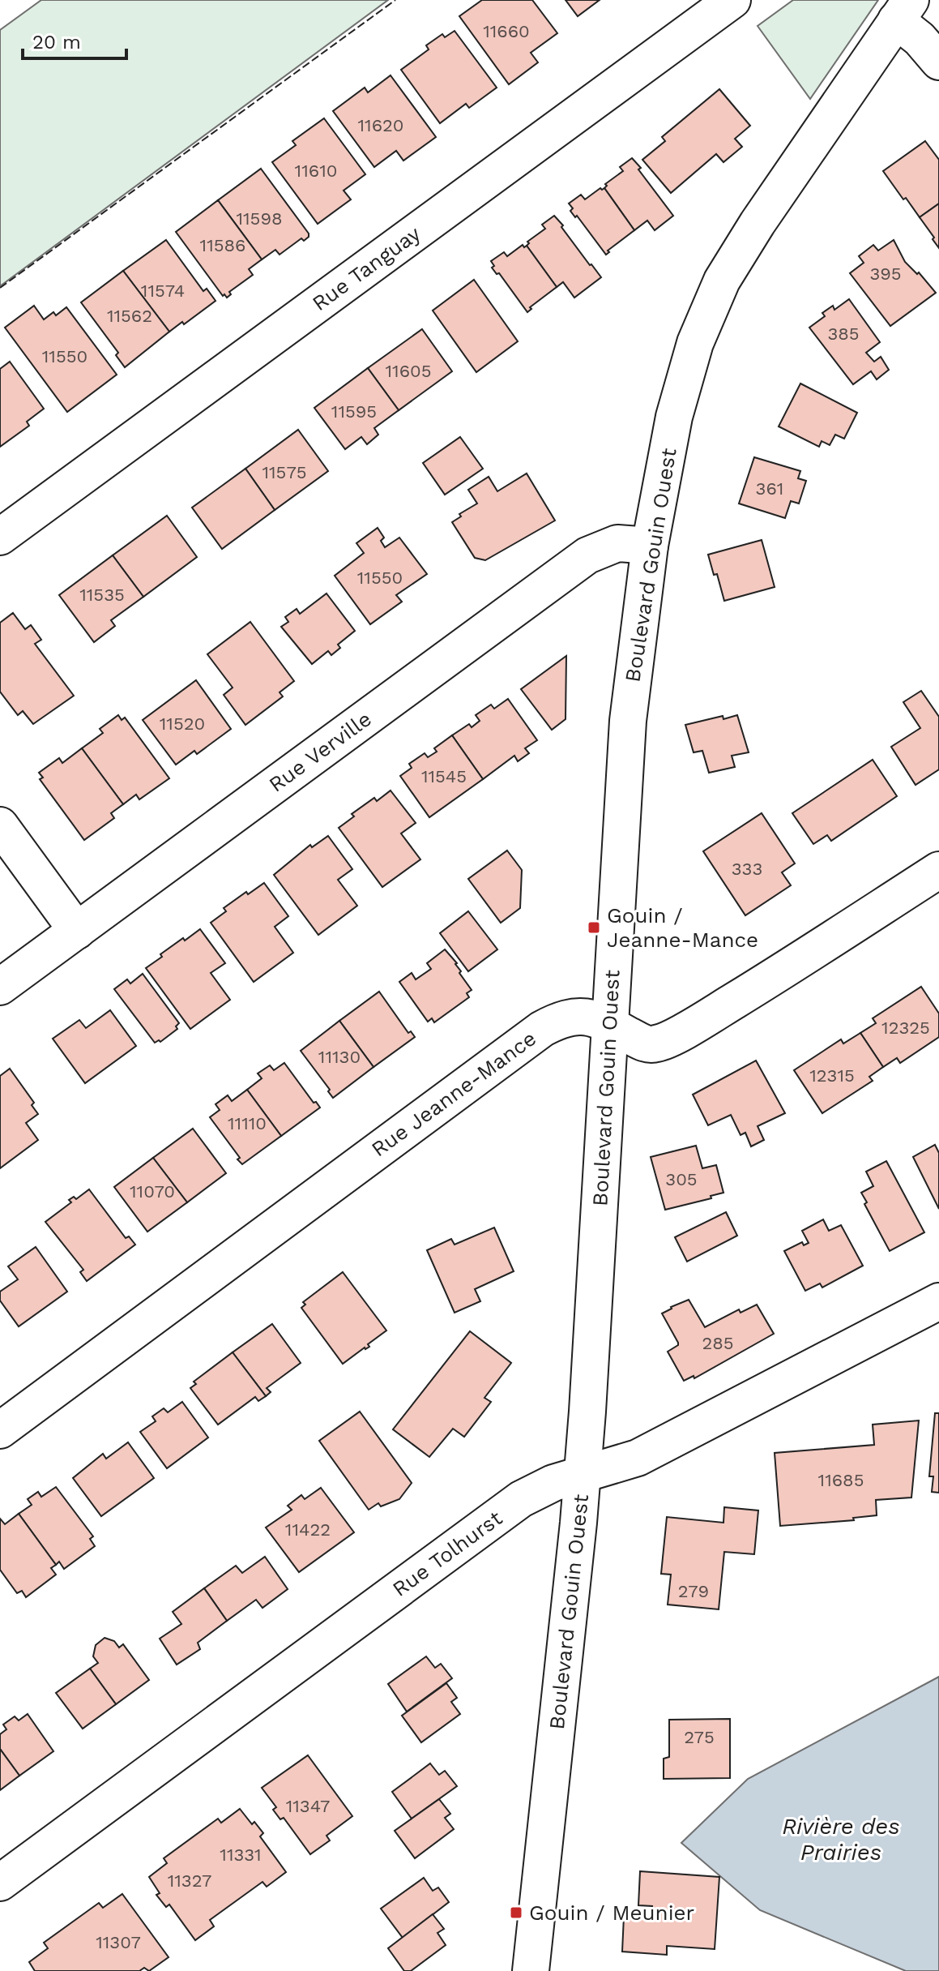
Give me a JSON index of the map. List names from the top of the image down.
{
  "streets": {
    "street": [
      "Rue Tanguay",
      "Boulevard Gouin Ouest",
      "Rue Verville",
      "Rue Jeanne-Mance",
      "Rue Tolhurst"
    ]
  },
  "crossings": [
    ["Boulevard Gouin Ouest", "Rue Verville"],
    ["Boulevard Gouin Ouest", "Rue Jeanne-Mance"],
    ["Boulevard Gouin Ouest", "Rue Tolhurst"]
  ],
  "water": ["Rivière des Prairies"],
  "places": {
    "transit": ["Gouin / Jeanne-Mance", "Gouin / Meunier"]
  },
  "house_numbers": [
    "11660",
    "11620",
    "11610",
    "11598",
    "11586",
    "395",
    "11574",
    "11562",
    "385",
    "11550",
    "11605",
    "11595",
    "11575",
    "361",
    "11550",
    "11535",
    "11520",
    "11545",
    "333",
    "12325",
    "11130",
    "12315",
    "11110",
    "305",
    "11070",
    "285",
    "11685",
    "11422",
    "279",
    "275",
    "11347",
    "11331",
    "11327",
    "11307"
  ],
  "scale_bar": "20 m"
}
